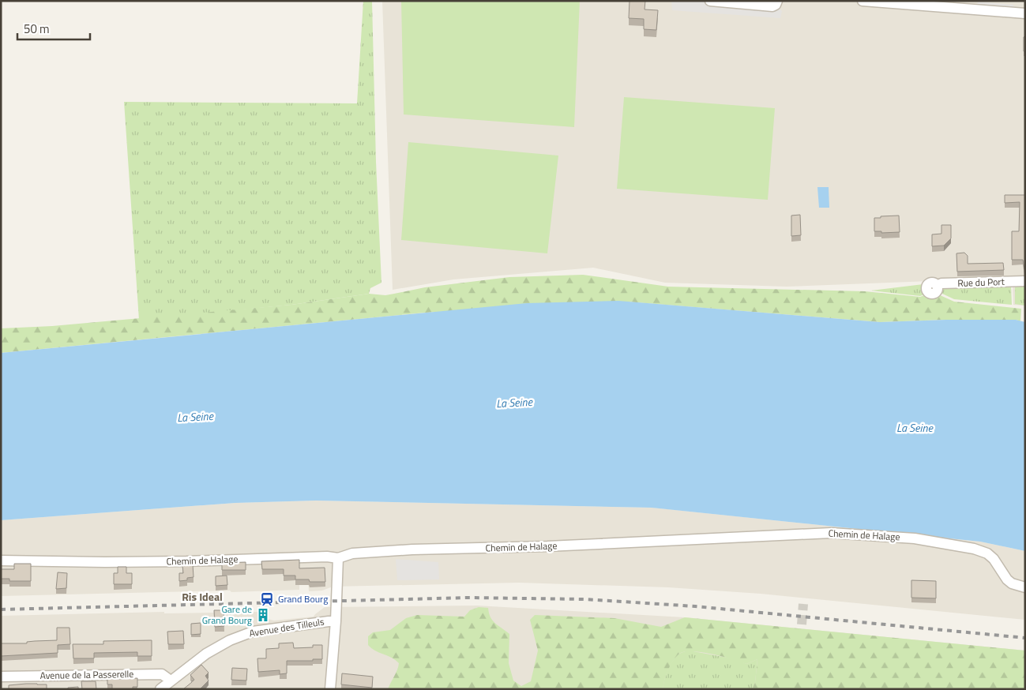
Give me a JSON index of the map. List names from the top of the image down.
{
  "streets": {
    "street": [
      "Rue du Port",
      "Chemin de Halage",
      "Avenue des Tilleuls",
      "Avenue de la Passerelle"
    ]
  },
  "crossings": [
    ["Avenue des Tilleuls", "Avenue de la Passerelle"]
  ],
  "districts": ["Ris Ideal"],
  "water": ["La Seine"],
  "places": {
    "station": ["Grand Bourg"],
    "building": ["Gare de Grand Bourg"]
  },
  "scale_bar": "50 m"
}
